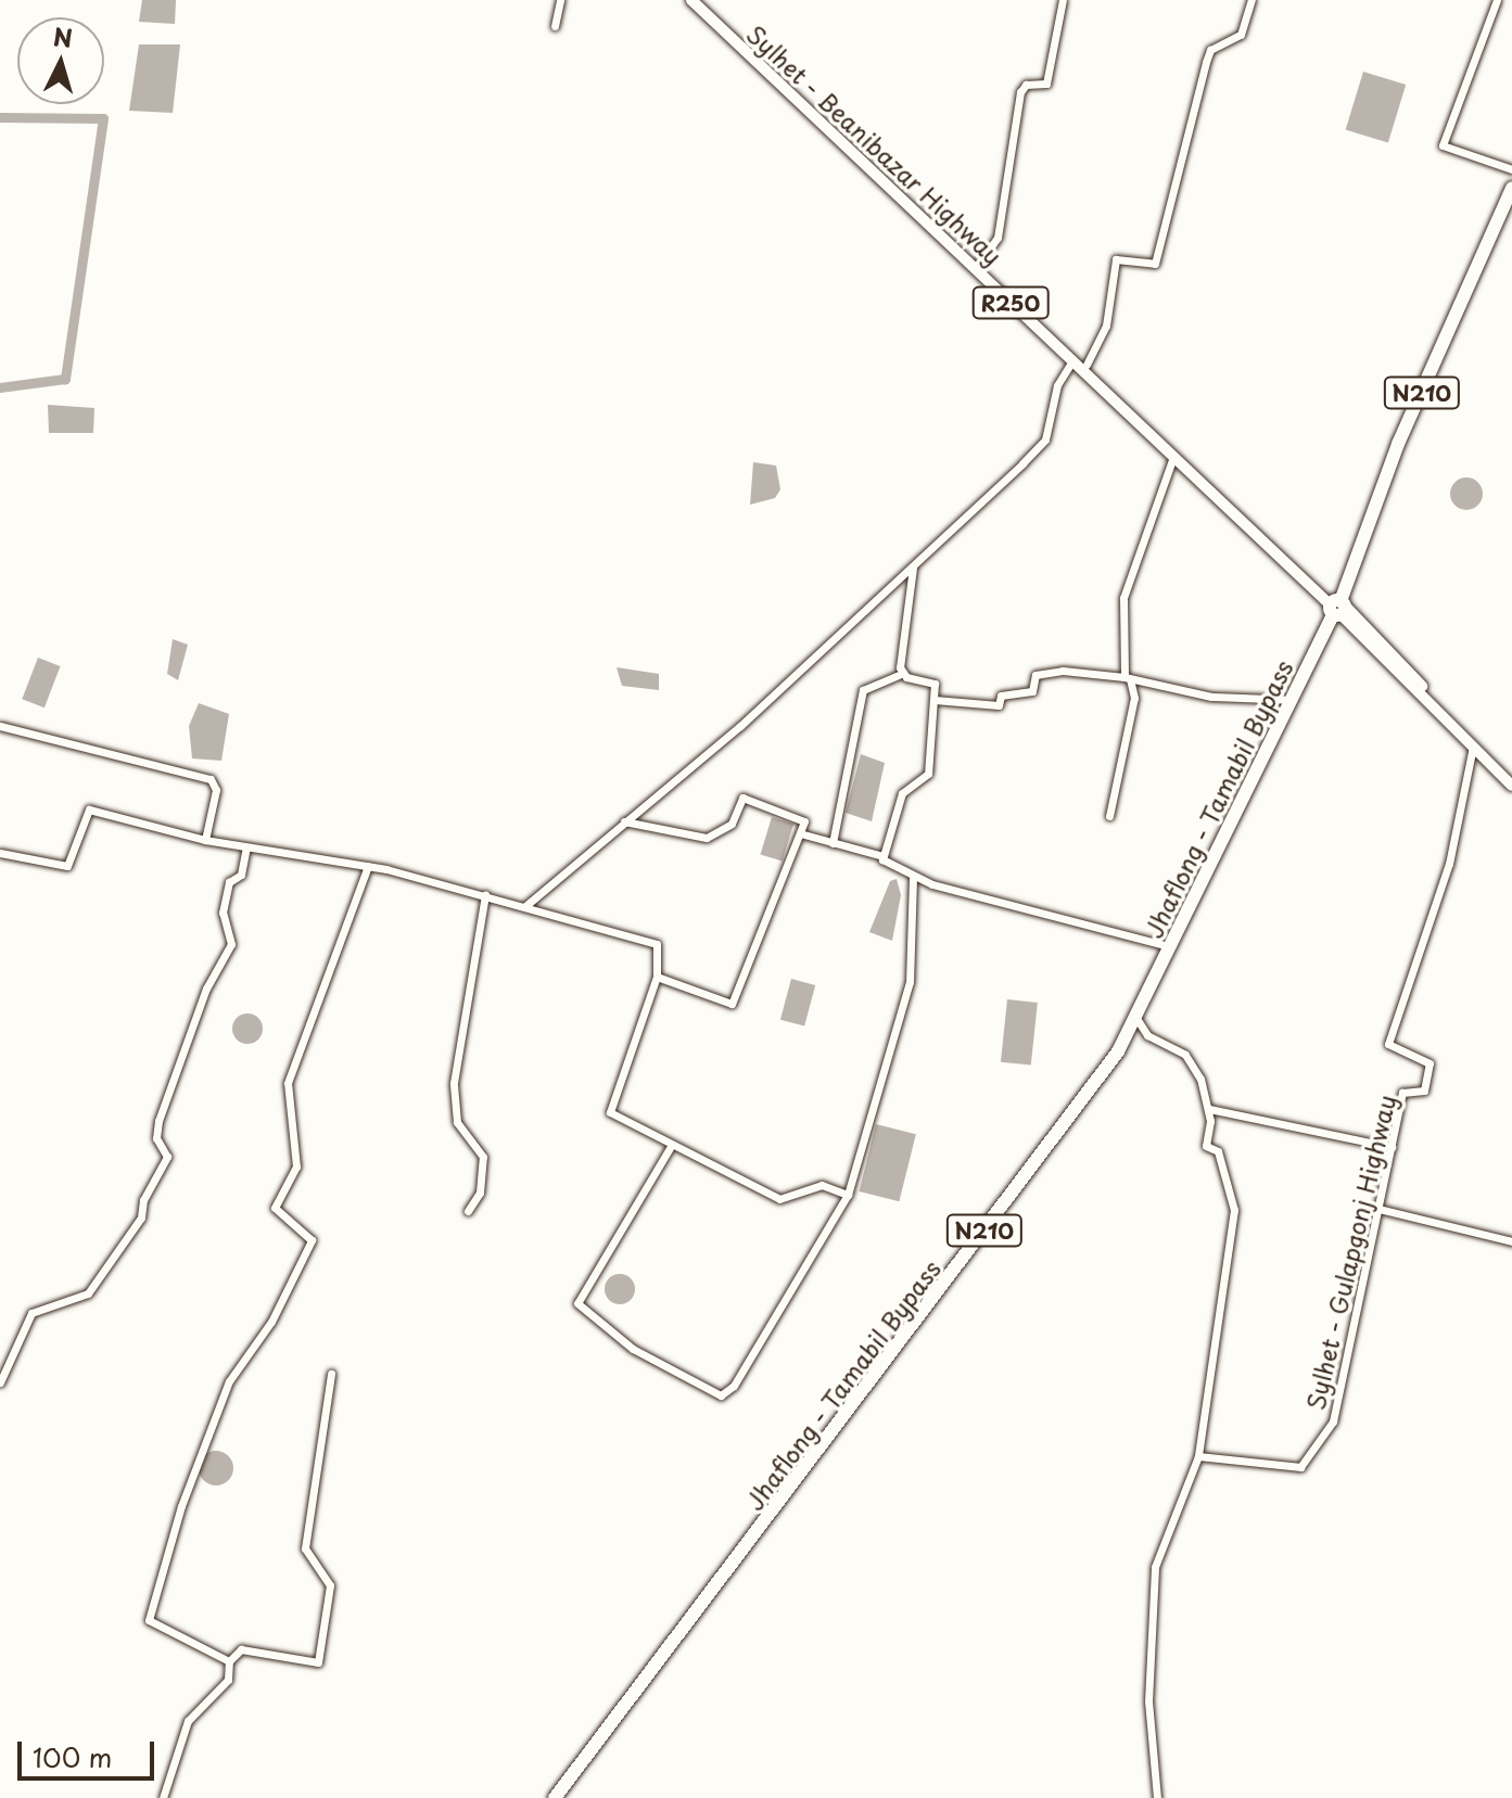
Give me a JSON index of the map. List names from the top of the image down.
{
  "streets": {
    "highway": ["N210", "Jhaflong - Tamabil Bypass"],
    "main road": ["Sylhet - Beanibazar Highway", "R250"],
    "street": ["Sylhet - Gulapgonj Highway"]
  },
  "crossings": [
    ["Sylhet - Beanibazar Highway", "R250"],
    ["Sylhet - Beanibazar Highway", "Jhaflong - Tamabil Bypass"],
    ["R250", "Jhaflong - Tamabil Bypass"],
    ["R250", "Sylhet - Gulapgonj Highway"]
  ],
  "scale_bar": "100 m",
  "north": "top"
}
